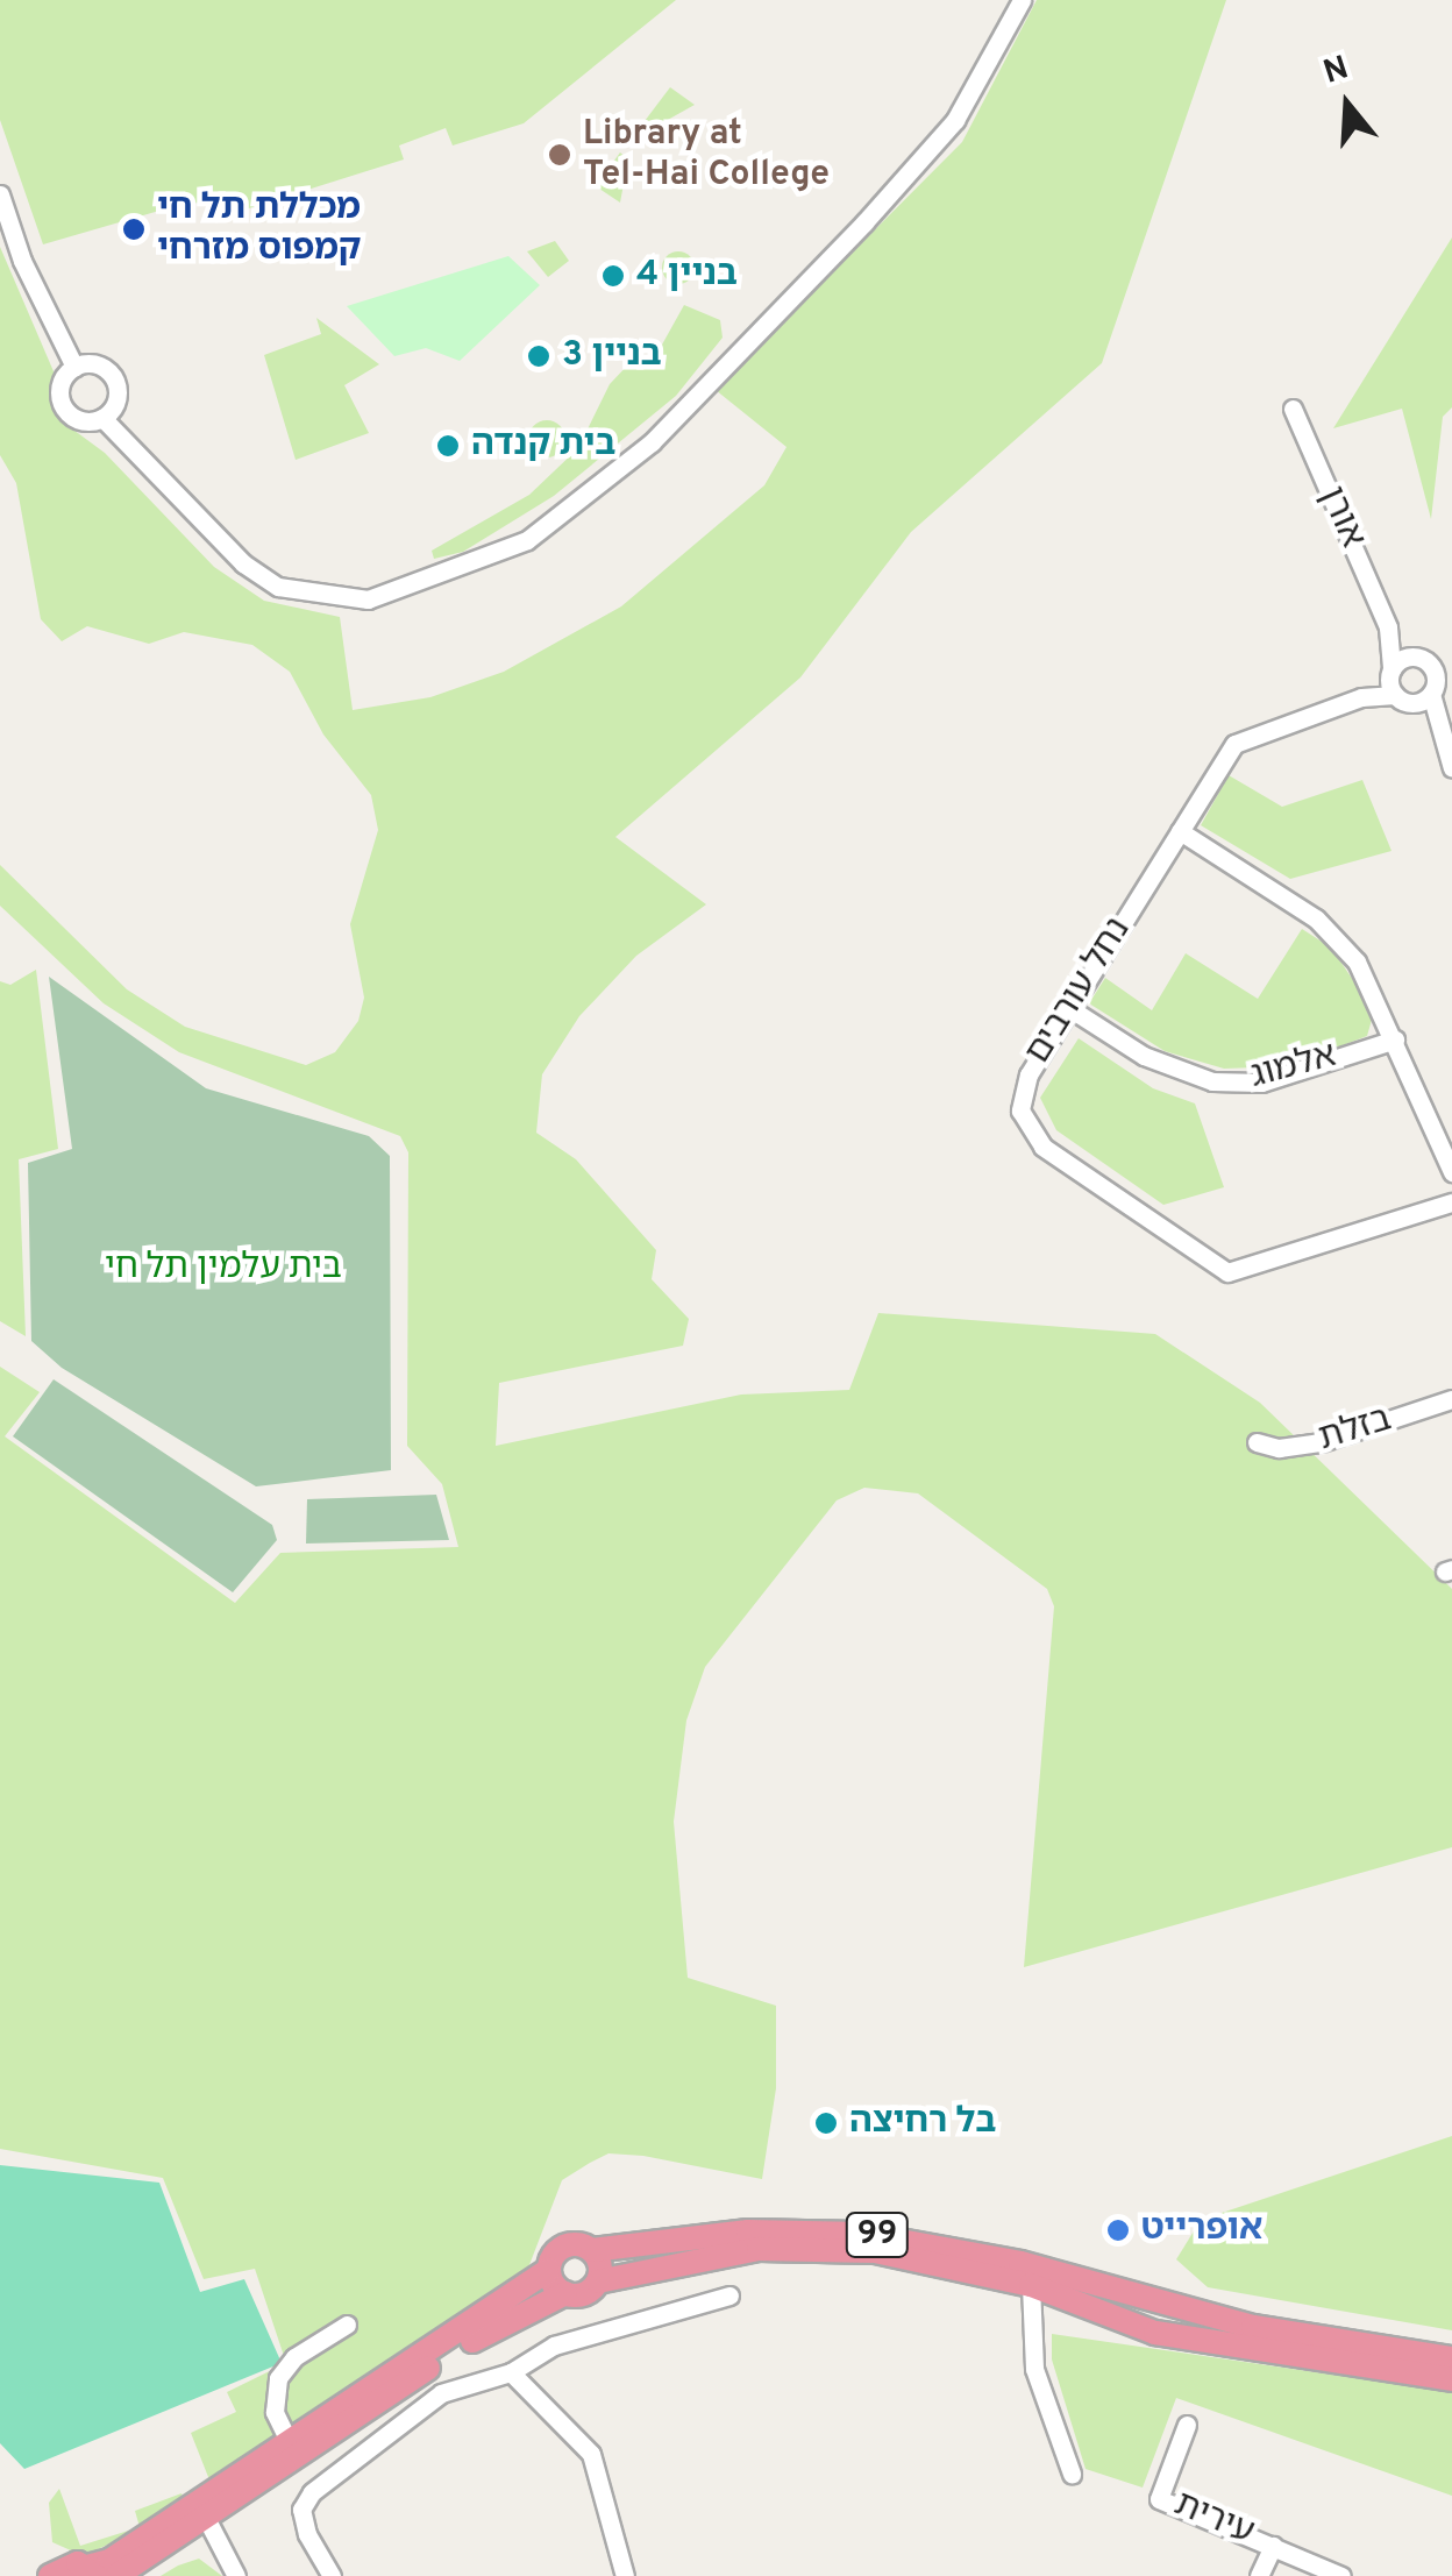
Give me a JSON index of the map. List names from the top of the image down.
{
  "streets": {
    "highway": ["99"],
    "street": [
      "אורן",
      "נחל עורבים",
      "אלמוג",
      "בזלת",
      "עירית"
    ]
  },
  "crossings": [
    ["אורן", "נחל עורבים"],
    ["נחל עורבים", "אלמוג"]
  ],
  "parks": ["בית עלמין תל חי"],
  "places": [
    "Library at Tel-Hai College",
    "מכללת תל חי קמפוס מזרחי",
    "בניין 4",
    "בניין 3",
    "בית קנדה",
    "בל רחיצה",
    "אופרייט"
  ],
  "north": "top"
}
